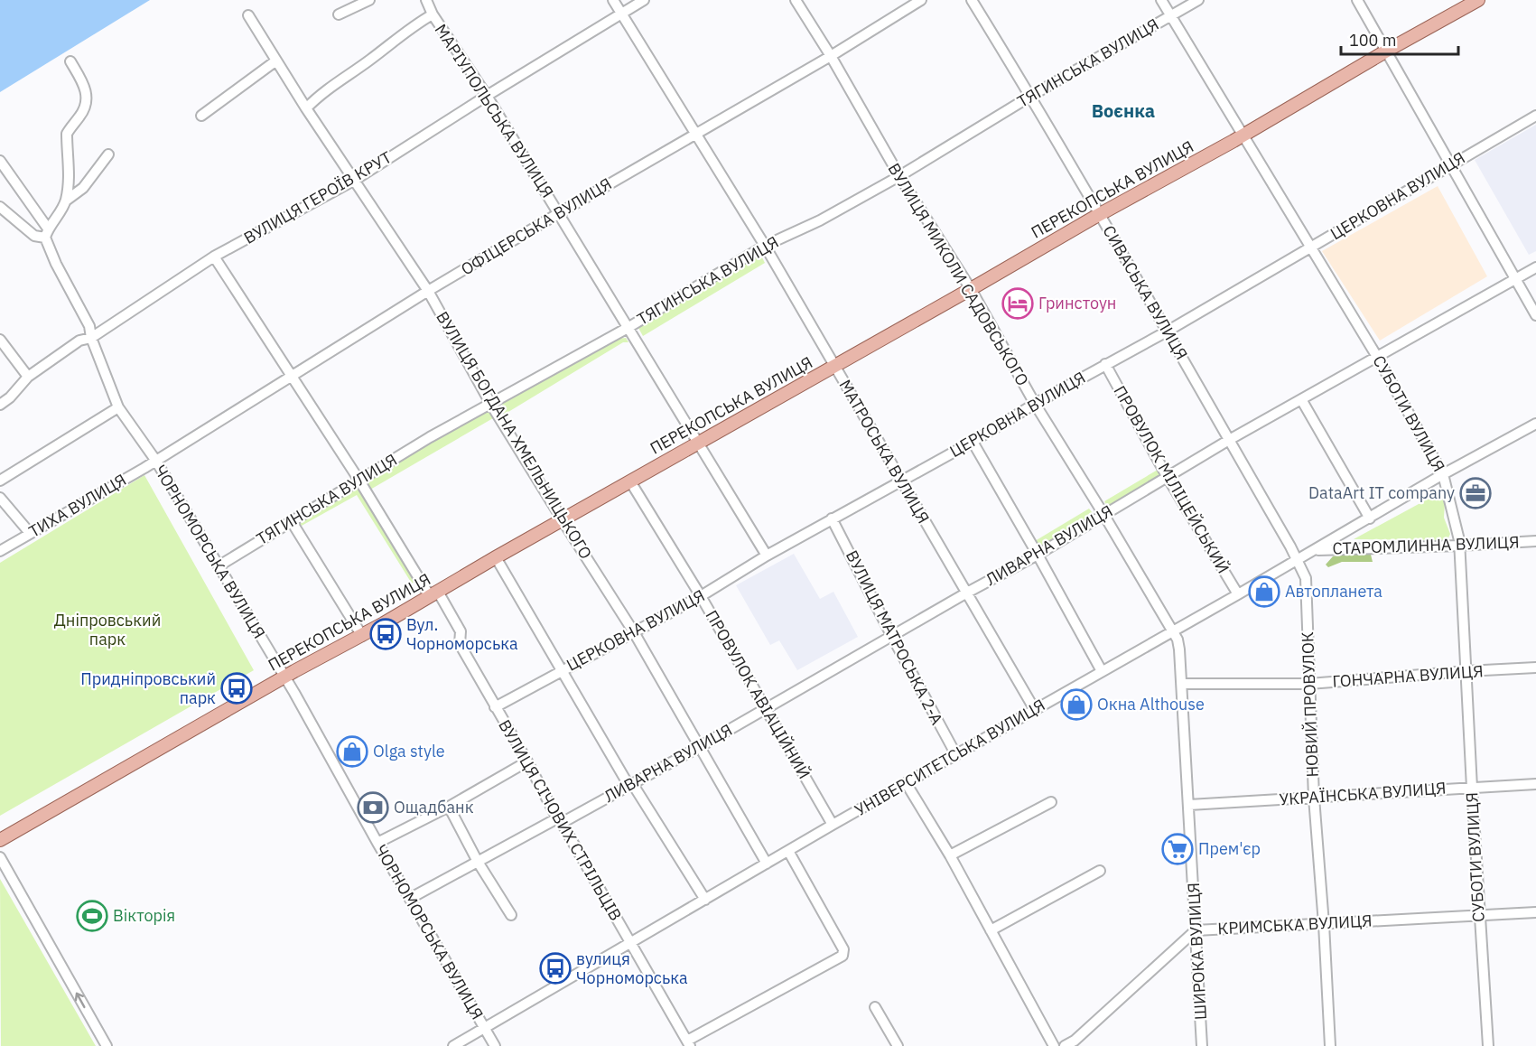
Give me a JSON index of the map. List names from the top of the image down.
{
  "streets": {
    "main road": ["ПЕРЕКОПСЬКА ВУЛИЦЯ"],
    "street": [
      "ТЯГИНСЬКА ВУЛИЦЯ",
      "МАРІУПОЛЬСЬКА ВУЛИЦЯ",
      "ЦЕРКОВНА ВУЛИЦЯ",
      "ВУЛИЦЯ ГЕРОЇВ КРУТ",
      "ОФІЦЕРСЬКА ВУЛИЦЯ",
      "ВУЛИЦЯ МИКОЛИ САДОВСЬКОГО",
      "СИВАСЬКА ВУЛИЦЯ",
      "СУБОТИ ВУЛИЦЯ",
      "ВУЛИЦЯ БОГДАНА ХМЕЛЬНИЦЬКОГО",
      "МАТРОСЬКА ВУЛИЦЯ",
      "ПРОВУЛОК МІЛІЦЕЙСЬКИЙ",
      "ТИХА ВУЛИЦЯ",
      "ЛИВАРНА ВУЛИЦЯ",
      "СТАРОМЛИННА ВУЛИЦЯ",
      "ЧОРНОМОРСЬКА ВУЛИЦЯ",
      "ВУЛИЦЯ МАТРОСЬКА 2-А",
      "ГОНЧАРНА ВУЛИЦЯ",
      "ПРОВУЛОК АВІАЦІЙНИЙ",
      "НОВИЙ ПРОВУЛОК",
      "УНІВЕРСИТЕТСЬКА ВУЛИЦЯ",
      "УКРАЇНСЬКА ВУЛИЦЯ",
      "ВУЛИЦЯ СІЧОВИХ СТРІЛЬЦІВ",
      "КРИМСЬКА ВУЛИЦЯ",
      "ШИРОКА ВУЛИЦЯ"
    ]
  },
  "crossings": [
    ["ТЯГИНСЬКА ВУЛИЦЯ", "МАРІУПОЛЬСЬКА ВУЛИЦЯ"],
    ["ТЯГИНСЬКА ВУЛИЦЯ", "ВУЛИЦЯ МИКОЛИ САДОВСЬКОГО"],
    ["ТЯГИНСЬКА ВУЛИЦЯ", "СИВАСЬКА ВУЛИЦЯ"],
    ["ТЯГИНСЬКА ВУЛИЦЯ", "СУБОТИ ВУЛИЦЯ"],
    ["ТЯГИНСЬКА ВУЛИЦЯ", "ВУЛИЦЯ БОГДАНА ХМЕЛЬНИЦЬКОГО"],
    ["ТЯГИНСЬКА ВУЛИЦЯ", "МАТРОСЬКА ВУЛИЦЯ"],
    ["ТЯГИНСЬКА ВУЛИЦЯ", "ЧОРНОМОРСЬКА ВУЛИЦЯ"],
    ["ТЯГИНСЬКА ВУЛИЦЯ", "ВУЛИЦЯ СІЧОВИХ СТРІЛЬЦІВ"],
    ["МАРІУПОЛЬСЬКА ВУЛИЦЯ", "ПЕРЕКОПСЬКА ВУЛИЦЯ"],
    ["МАРІУПОЛЬСЬКА ВУЛИЦЯ", "ЦЕРКОВНА ВУЛИЦЯ"],
    ["МАРІУПОЛЬСЬКА ВУЛИЦЯ", "ВУЛИЦЯ ГЕРОЇВ КРУТ"],
    ["МАРІУПОЛЬСЬКА ВУЛИЦЯ", "ОФІЦЕРСЬКА ВУЛИЦЯ"],
    ["ПЕРЕКОПСЬКА ВУЛИЦЯ", "ВУЛИЦЯ МИКОЛИ САДОВСЬКОГО"],
    ["ПЕРЕКОПСЬКА ВУЛИЦЯ", "СИВАСЬКА ВУЛИЦЯ"],
    ["ПЕРЕКОПСЬКА ВУЛИЦЯ", "СУБОТИ ВУЛИЦЯ"],
    ["ПЕРЕКОПСЬКА ВУЛИЦЯ", "ВУЛИЦЯ БОГДАНА ХМЕЛЬНИЦЬКОГО"],
    ["ПЕРЕКОПСЬКА ВУЛИЦЯ", "МАТРОСЬКА ВУЛИЦЯ"],
    ["ПЕРЕКОПСЬКА ВУЛИЦЯ", "ЧОРНОМОРСЬКА ВУЛИЦЯ"],
    ["ПЕРЕКОПСЬКА ВУЛИЦЯ", "ПРОВУЛОК АВІАЦІЙНИЙ"],
    ["ПЕРЕКОПСЬКА ВУЛИЦЯ", "ВУЛИЦЯ СІЧОВИХ СТРІЛЬЦІВ"],
    ["ЦЕРКОВНА ВУЛИЦЯ", "ВУЛИЦЯ МИКОЛИ САДОВСЬКОГО"],
    ["ЦЕРКОВНА ВУЛИЦЯ", "СИВАСЬКА ВУЛИЦЯ"],
    ["ЦЕРКОВНА ВУЛИЦЯ", "СУБОТИ ВУЛИЦЯ"],
    ["ЦЕРКОВНА ВУЛИЦЯ", "ВУЛИЦЯ БОГДАНА ХМЕЛЬНИЦЬКОГО"],
    ["ЦЕРКОВНА ВУЛИЦЯ", "МАТРОСЬКА ВУЛИЦЯ"],
    ["ЦЕРКОВНА ВУЛИЦЯ", "ПРОВУЛОК МІЛІЦЕЙСЬКИЙ"],
    ["ЦЕРКОВНА ВУЛИЦЯ", "ВУЛИЦЯ МАТРОСЬКА 2-А"],
    ["ЦЕРКОВНА ВУЛИЦЯ", "ПРОВУЛОК АВІАЦІЙНИЙ"],
    ["ЦЕРКОВНА ВУЛИЦЯ", "ВУЛИЦЯ СІЧОВИХ СТРІЛЬЦІВ"],
    ["ВУЛИЦЯ ГЕРОЇВ КРУТ", "ВУЛИЦЯ БОГДАНА ХМЕЛЬНИЦЬКОГО"],
    ["ВУЛИЦЯ ГЕРОЇВ КРУТ", "МАТРОСЬКА ВУЛИЦЯ"],
    ["ВУЛИЦЯ ГЕРОЇВ КРУТ", "ЧОРНОМОРСЬКА ВУЛИЦЯ"],
    ["ВУЛИЦЯ ГЕРОЇВ КРУТ", "ВУЛИЦЯ СІЧОВИХ СТРІЛЬЦІВ"],
    ["ОФІЦЕРСЬКА ВУЛИЦЯ", "ВУЛИЦЯ МИКОЛИ САДОВСЬКОГО"],
    ["ОФІЦЕРСЬКА ВУЛИЦЯ", "ВУЛИЦЯ БОГДАНА ХМЕЛЬНИЦЬКОГО"],
    ["ОФІЦЕРСЬКА ВУЛИЦЯ", "МАТРОСЬКА ВУЛИЦЯ"],
    ["ОФІЦЕРСЬКА ВУЛИЦЯ", "ТИХА ВУЛИЦЯ"],
    ["ОФІЦЕРСЬКА ВУЛИЦЯ", "ЧОРНОМОРСЬКА ВУЛИЦЯ"],
    ["ОФІЦЕРСЬКА ВУЛИЦЯ", "ВУЛИЦЯ СІЧОВИХ СТРІЛЬЦІВ"],
    ["ВУЛИЦЯ МИКОЛИ САДОВСЬКОГО", "ЛИВАРНА ВУЛИЦЯ"],
    ["ВУЛИЦЯ МИКОЛИ САДОВСЬКОГО", "УНІВЕРСИТЕТСЬКА ВУЛИЦЯ"],
    ["ВУЛИЦЯ МИКОЛИ САДОВСЬКОГО", "ШИРОКА ВУЛИЦЯ"],
    ["СИВАСЬКА ВУЛИЦЯ", "ЛИВАРНА ВУЛИЦЯ"],
    ["СИВАСЬКА ВУЛИЦЯ", "НОВИЙ ПРОВУЛОК"],
    ["СИВАСЬКА ВУЛИЦЯ", "УНІВЕРСИТЕТСЬКА ВУЛИЦЯ"],
    ["СУБОТИ ВУЛИЦЯ", "ЛИВАРНА ВУЛИЦЯ"],
    ["СУБОТИ ВУЛИЦЯ", "СТАРОМЛИННА ВУЛИЦЯ"],
    ["СУБОТИ ВУЛИЦЯ", "ГОНЧАРНА ВУЛИЦЯ"],
    ["СУБОТИ ВУЛИЦЯ", "УНІВЕРСИТЕТСЬКА ВУЛИЦЯ"],
    ["СУБОТИ ВУЛИЦЯ", "УКРАЇНСЬКА ВУЛИЦЯ"],
    ["СУБОТИ ВУЛИЦЯ", "КРИМСЬКА ВУЛИЦЯ"],
    ["ВУЛИЦЯ БОГДАНА ХМЕЛЬНИЦЬКОГО", "ЛИВАРНА ВУЛИЦЯ"],
    ["ВУЛИЦЯ БОГДАНА ХМЕЛЬНИЦЬКОГО", "УНІВЕРСИТЕТСЬКА ВУЛИЦЯ"],
    ["МАТРОСЬКА ВУЛИЦЯ", "ЛИВАРНА ВУЛИЦЯ"],
    ["МАТРОСЬКА ВУЛИЦЯ", "УНІВЕРСИТЕТСЬКА ВУЛИЦЯ"],
    ["ПРОВУЛОК МІЛІЦЕЙСЬКИЙ", "ЛИВАРНА ВУЛИЦЯ"],
    ["ПРОВУЛОК МІЛІЦЕЙСЬКИЙ", "УНІВЕРСИТЕТСЬКА ВУЛИЦЯ"],
    ["ТИХА ВУЛИЦЯ", "ЧОРНОМОРСЬКА ВУЛИЦЯ"],
    ["ЛИВАРНА ВУЛИЦЯ", "ЧОРНОМОРСЬКА ВУЛИЦЯ"],
    ["ЛИВАРНА ВУЛИЦЯ", "ВУЛИЦЯ МАТРОСЬКА 2-А"],
    ["ЛИВАРНА ВУЛИЦЯ", "ПРОВУЛОК АВІАЦІЙНИЙ"],
    ["ЛИВАРНА ВУЛИЦЯ", "ВУЛИЦЯ СІЧОВИХ СТРІЛЬЦІВ"],
    ["СТАРОМЛИННА ВУЛИЦЯ", "УНІВЕРСИТЕТСЬКА ВУЛИЦЯ"],
    ["ЧОРНОМОРСЬКА ВУЛИЦЯ", "УНІВЕРСИТЕТСЬКА ВУЛИЦЯ"],
    ["ВУЛИЦЯ МАТРОСЬКА 2-А", "УНІВЕРСИТЕТСЬКА ВУЛИЦЯ"],
    ["ГОНЧАРНА ВУЛИЦЯ", "НОВИЙ ПРОВУЛОК"],
    ["ГОНЧАРНА ВУЛИЦЯ", "ШИРОКА ВУЛИЦЯ"],
    ["ПРОВУЛОК АВІАЦІЙНИЙ", "УНІВЕРСИТЕТСЬКА ВУЛИЦЯ"],
    ["НОВИЙ ПРОВУЛОК", "УНІВЕРСИТЕТСЬКА ВУЛИЦЯ"],
    ["НОВИЙ ПРОВУЛОК", "УКРАЇНСЬКА ВУЛИЦЯ"],
    ["НОВИЙ ПРОВУЛОК", "КРИМСЬКА ВУЛИЦЯ"],
    ["УНІВЕРСИТЕТСЬКА ВУЛИЦЯ", "ВУЛИЦЯ СІЧОВИХ СТРІЛЬЦІВ"],
    ["УНІВЕРСИТЕТСЬКА ВУЛИЦЯ", "ШИРОКА ВУЛИЦЯ"],
    ["УКРАЇНСЬКА ВУЛИЦЯ", "ШИРОКА ВУЛИЦЯ"],
    ["КРИМСЬКА ВУЛИЦЯ", "ШИРОКА ВУЛИЦЯ"]
  ],
  "districts": ["Воєнка"],
  "parks": ["Дніпровський парк"],
  "places": {
    "hotel": ["Гринстоун"],
    "office": ["DataArt IT company"],
    "shop": ["Автопланета", "Окна Althouse", "Olga style"],
    "bus stop": ["Вул. Чорноморська", "Придніпровський парк", "вулиця Чорноморська"],
    "bank": ["Ощадбанк"],
    "supermarket": ["Прем'єр"],
    "sports": ["Вікторія"]
  },
  "scale_bar": "100 m"
}
